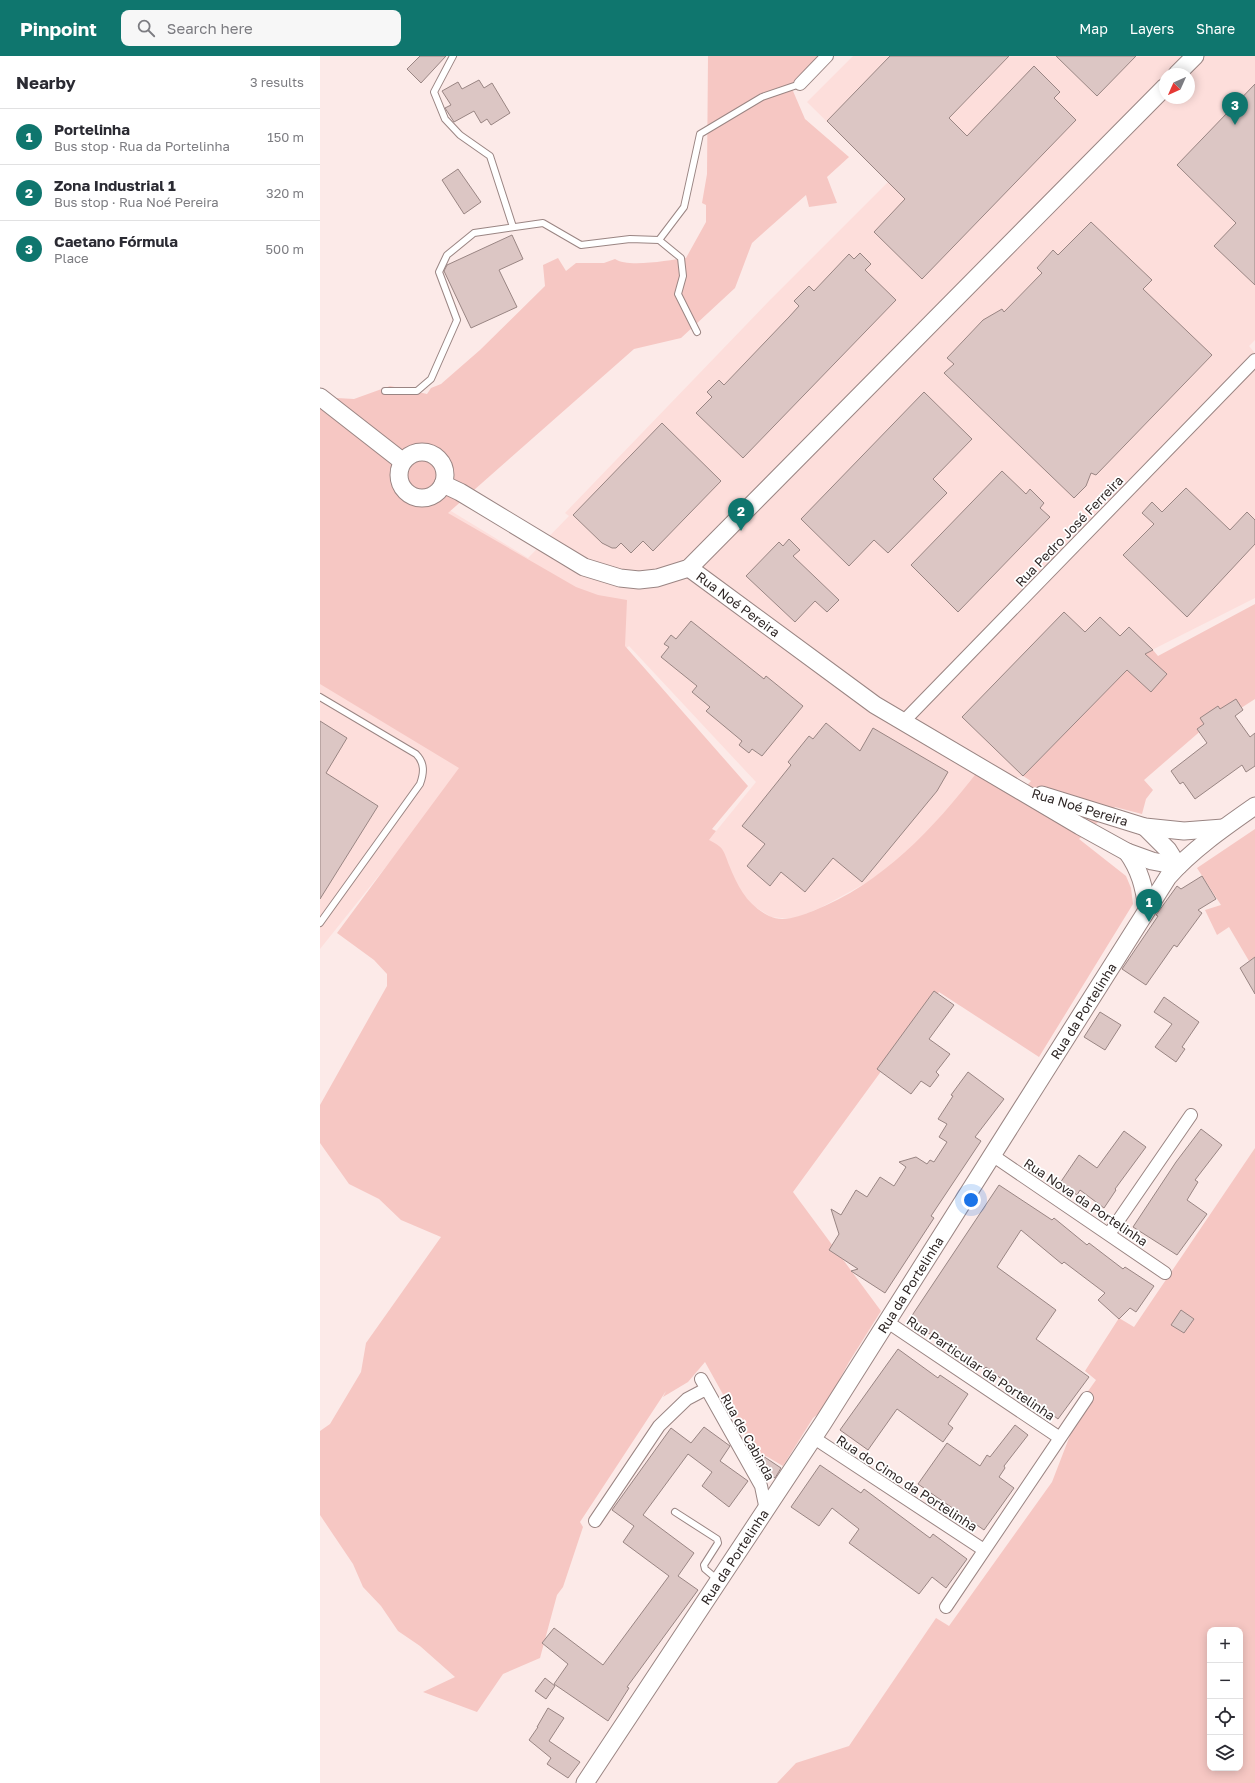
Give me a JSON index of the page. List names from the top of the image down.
{
  "streets": {
    "street": [
      "Rua Pedro José Ferreira",
      "Rua Noé Pereira",
      "Rua da Portelinha",
      "Rua Nova da Portelinha",
      "Rua Particular da Portelinha",
      "Rua de Cabinda",
      "Rua do Cimo da Portelinha"
    ]
  },
  "crossings": [
    ["Rua Pedro José Ferreira", "Rua Noé Pereira"],
    ["Rua Noé Pereira", "Rua da Portelinha"],
    ["Rua da Portelinha", "Rua Nova da Portelinha"],
    ["Rua da Portelinha", "Rua Particular da Portelinha"],
    ["Rua da Portelinha", "Rua de Cabinda"],
    ["Rua da Portelinha", "Rua do Cimo da Portelinha"]
  ],
  "north": "bottom left",
  "page": {
    "header": "Pinpoint",
    "search": "Search here",
    "nav": ["Map", "Layers", "Share"],
    "heading": ["Nearby", "3 results"],
    "pins": ["3", "2", "1"],
    "list": [
      {
        "mark": "1",
        "name": "Portelinha",
        "note": "Bus stop · Rua da Portelinha",
        "value": "150 m"
      },
      {
        "mark": "2",
        "name": "Zona Industrial 1",
        "note": "Bus stop · Rua Noé Pereira",
        "value": "320 m"
      },
      {
        "mark": "3",
        "name": "Caetano Fórmula",
        "note": "Place",
        "value": "500 m"
      }
    ],
    "map_buttons": ["+", "−"]
  }
}
